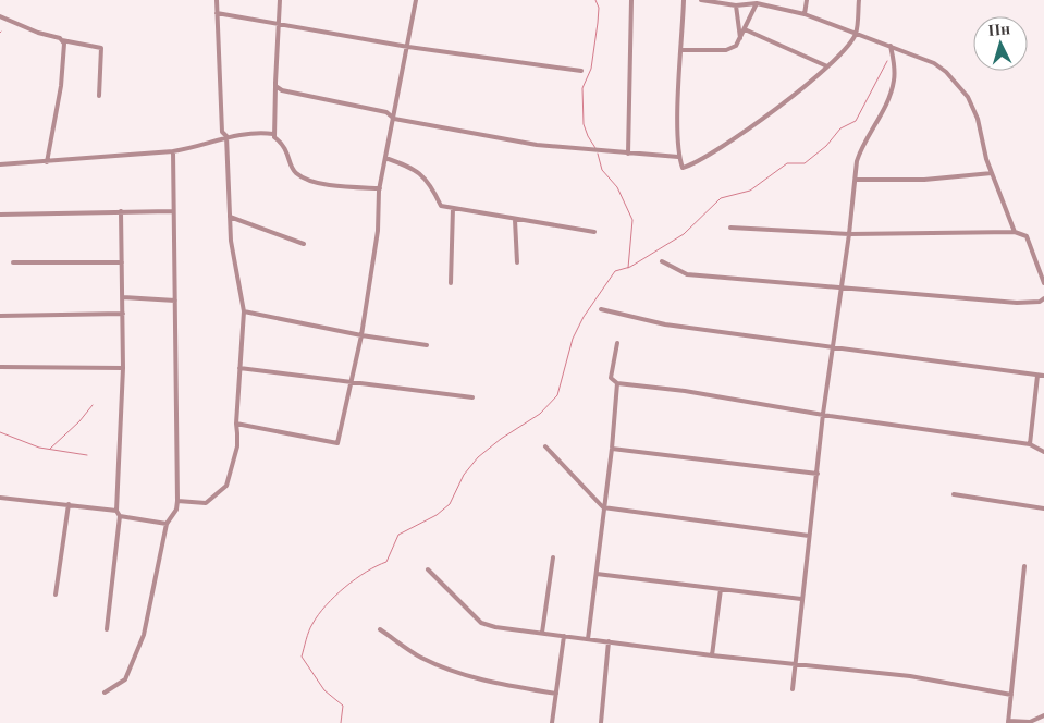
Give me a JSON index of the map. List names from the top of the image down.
{
  "north": "top"
}
